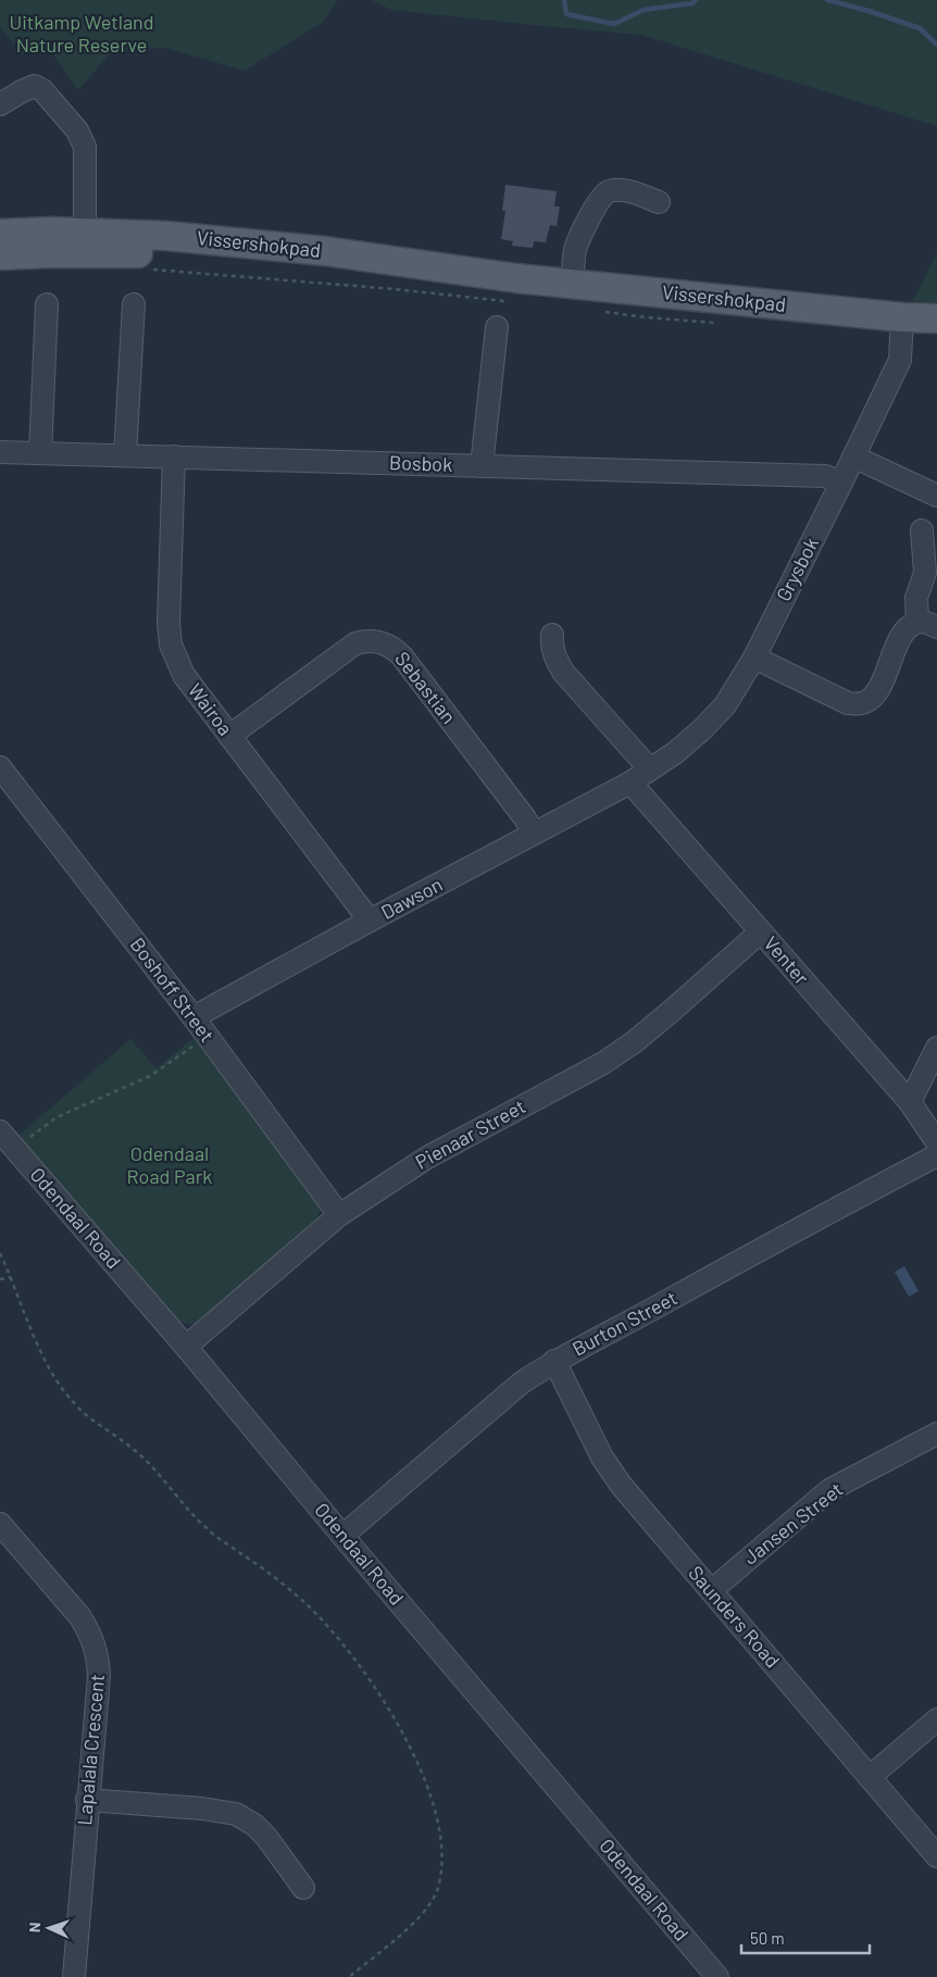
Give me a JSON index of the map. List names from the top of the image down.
{
  "streets": {
    "main road": ["Vissershokpad"],
    "street": [
      "Bosbok",
      "Grysbok",
      "Sebastian",
      "Wairoa",
      "Dawson",
      "Venter",
      "Boshoff Street",
      "Pienaar Street",
      "Odendaal Road",
      "Burton Street",
      "Jansen Street",
      "Saunders Road",
      "Lapalala Crescent"
    ]
  },
  "crossings": [
    ["Vissershokpad", "Grysbok"],
    ["Bosbok", "Grysbok"],
    ["Bosbok", "Wairoa"],
    ["Grysbok", "Dawson"],
    ["Grysbok", "Venter"],
    ["Sebastian", "Wairoa"],
    ["Sebastian", "Dawson"],
    ["Wairoa", "Dawson"],
    ["Dawson", "Venter"],
    ["Dawson", "Boshoff Street"],
    ["Venter", "Pienaar Street"],
    ["Boshoff Street", "Pienaar Street"],
    ["Pienaar Street", "Odendaal Road"],
    ["Odendaal Road", "Burton Street"],
    ["Burton Street", "Saunders Road"],
    ["Jansen Street", "Saunders Road"]
  ],
  "parks": ["Uitkamp Wetland Nature Reserve", "Odendaal Road Park"],
  "scale_bar": "50 m",
  "north": "left"
}
